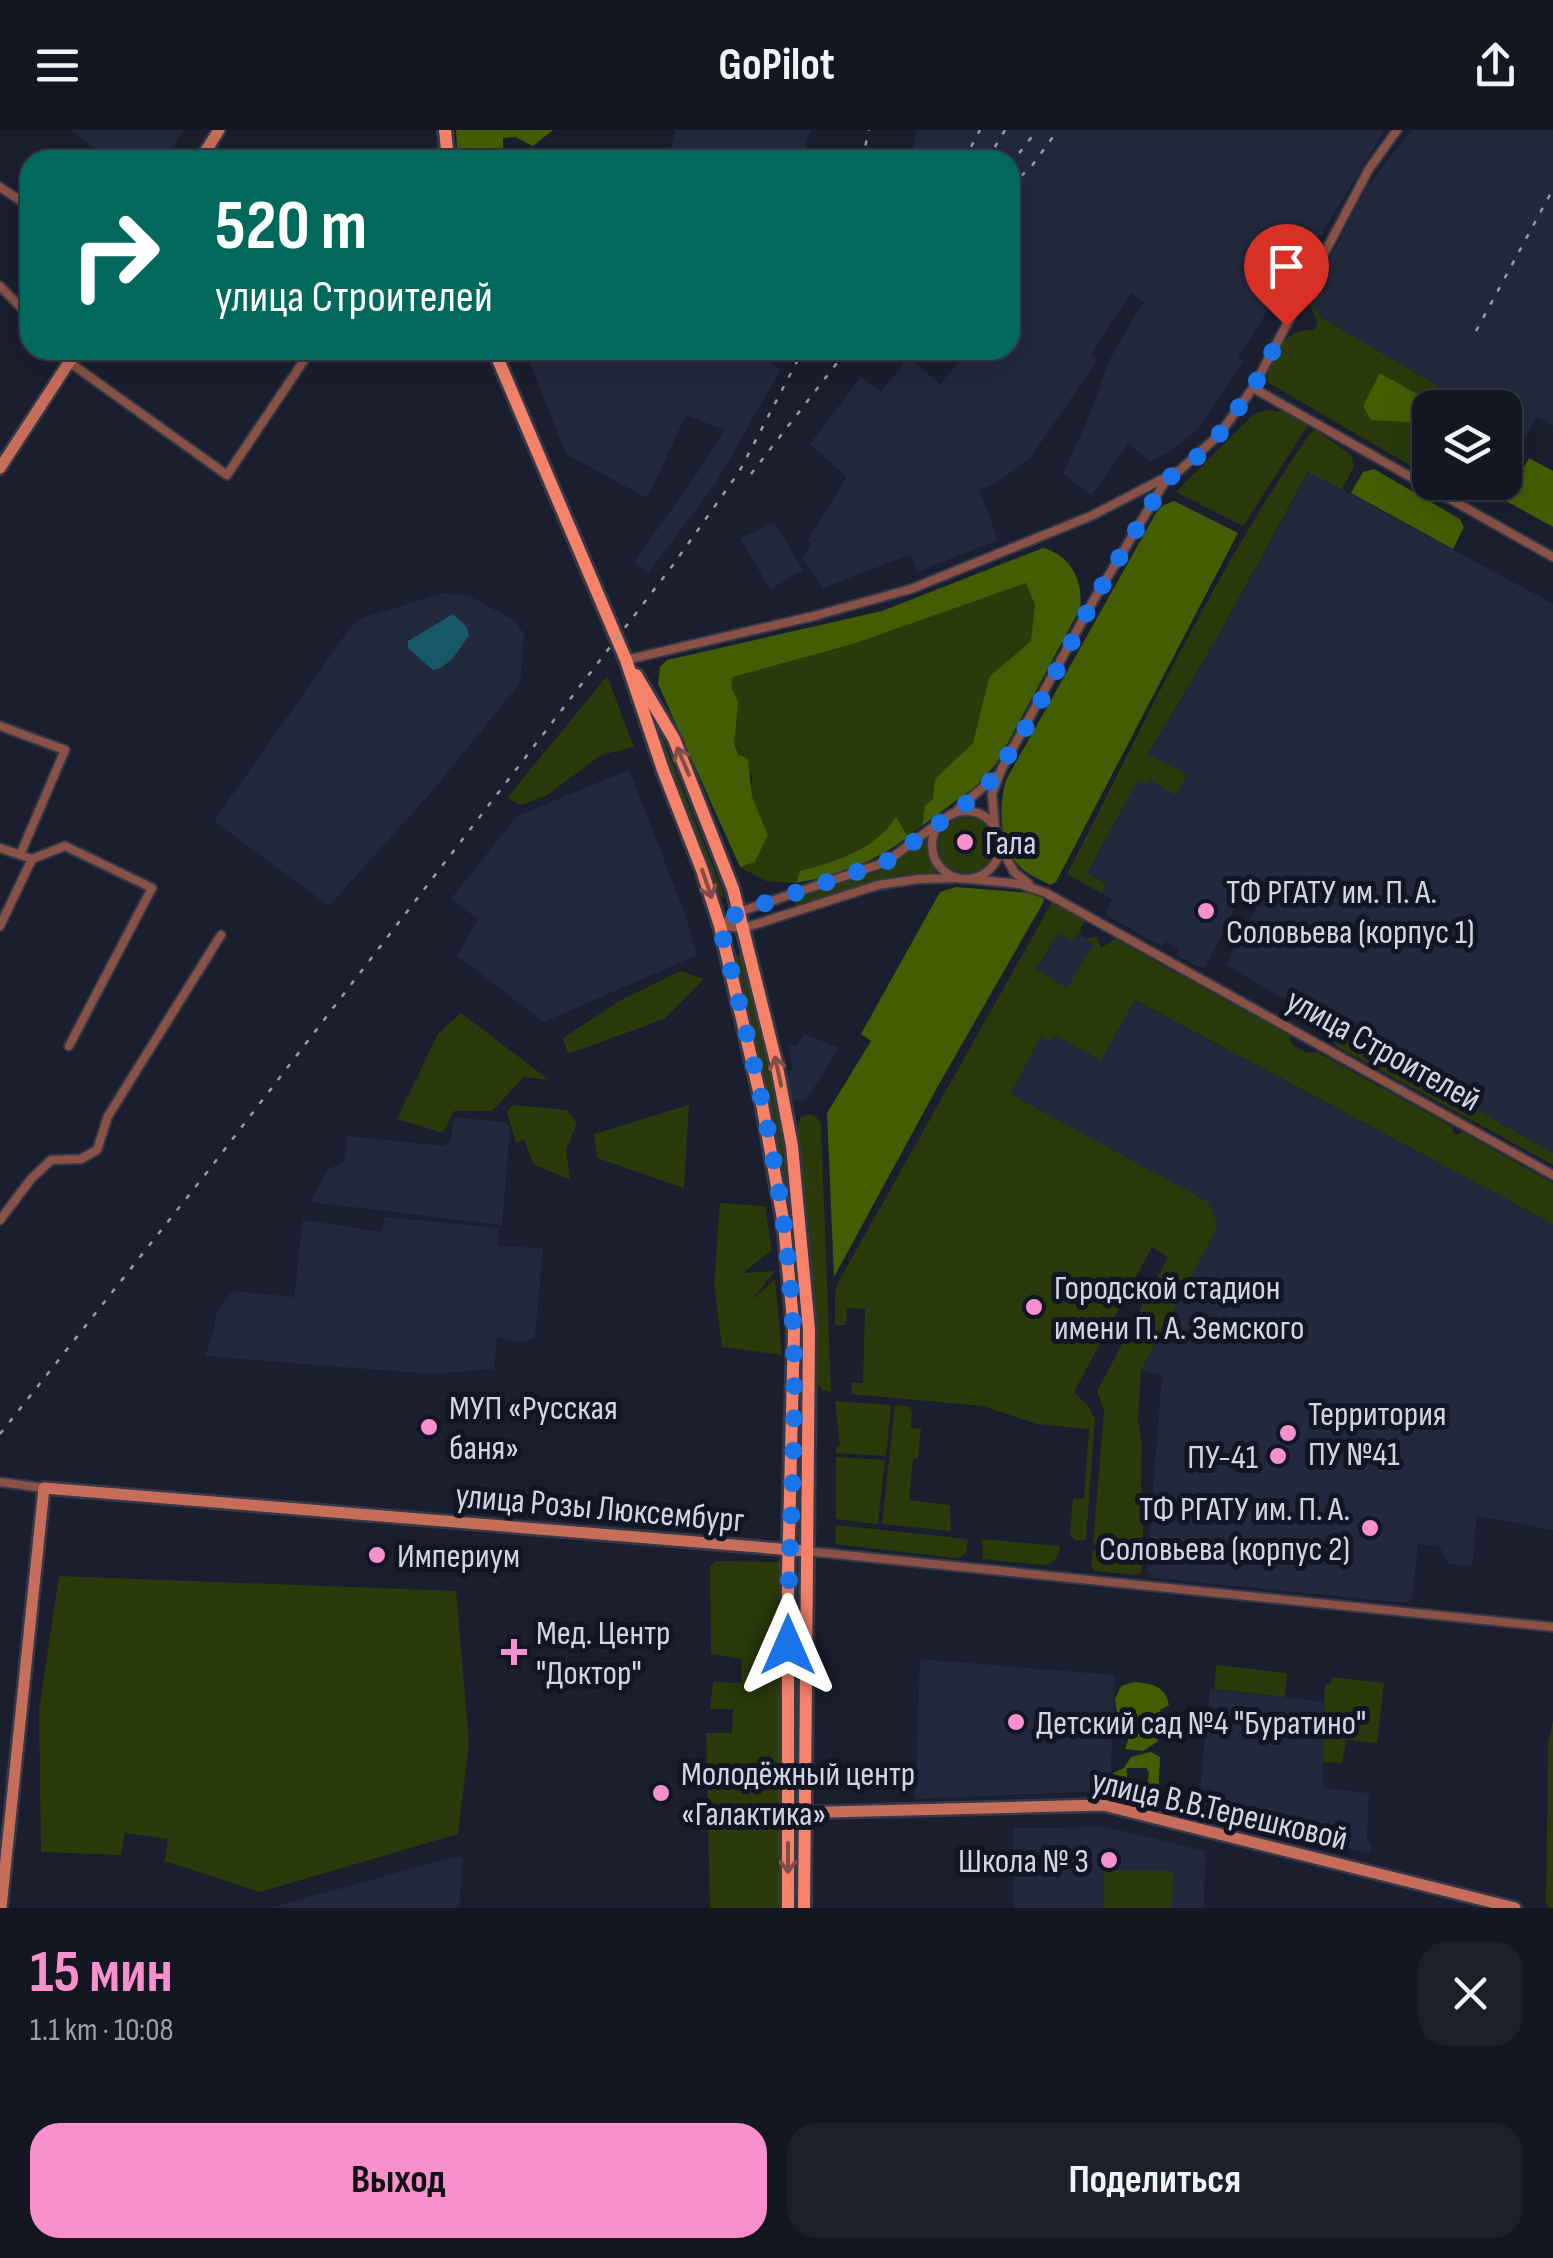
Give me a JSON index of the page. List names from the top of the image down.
{
  "streets": {
    "street": ["улица Строителей", "улица Розы Люксембург", "улица В.В.Терешковой"]
  },
  "places": {
    "other": [
      "Гала",
      "ТФ РГАТУ им. П. А. Соловьева (корпус 1)",
      "Городской стадион имени П. А. Земского",
      "МУП «Русская баня»",
      "Территория ПУ №41",
      "ПУ-41",
      "ТФ РГАТУ им. П. А. Соловьева (корпус 2)",
      "Империум",
      "Детский сад №4 \"Буратино\"",
      "Молодёжный центр «Галактика»",
      "Школа № 3"
    ],
    "health": ["Мед. Центр \"Доктор\""]
  },
  "page": {
    "header": "GoPilot",
    "turn": ["520 m", "улица Строителей"],
    "heading": ["15 мин", "1.1 km · 10:08"],
    "buttons": ["Выход", "Поделиться"]
  }
}
